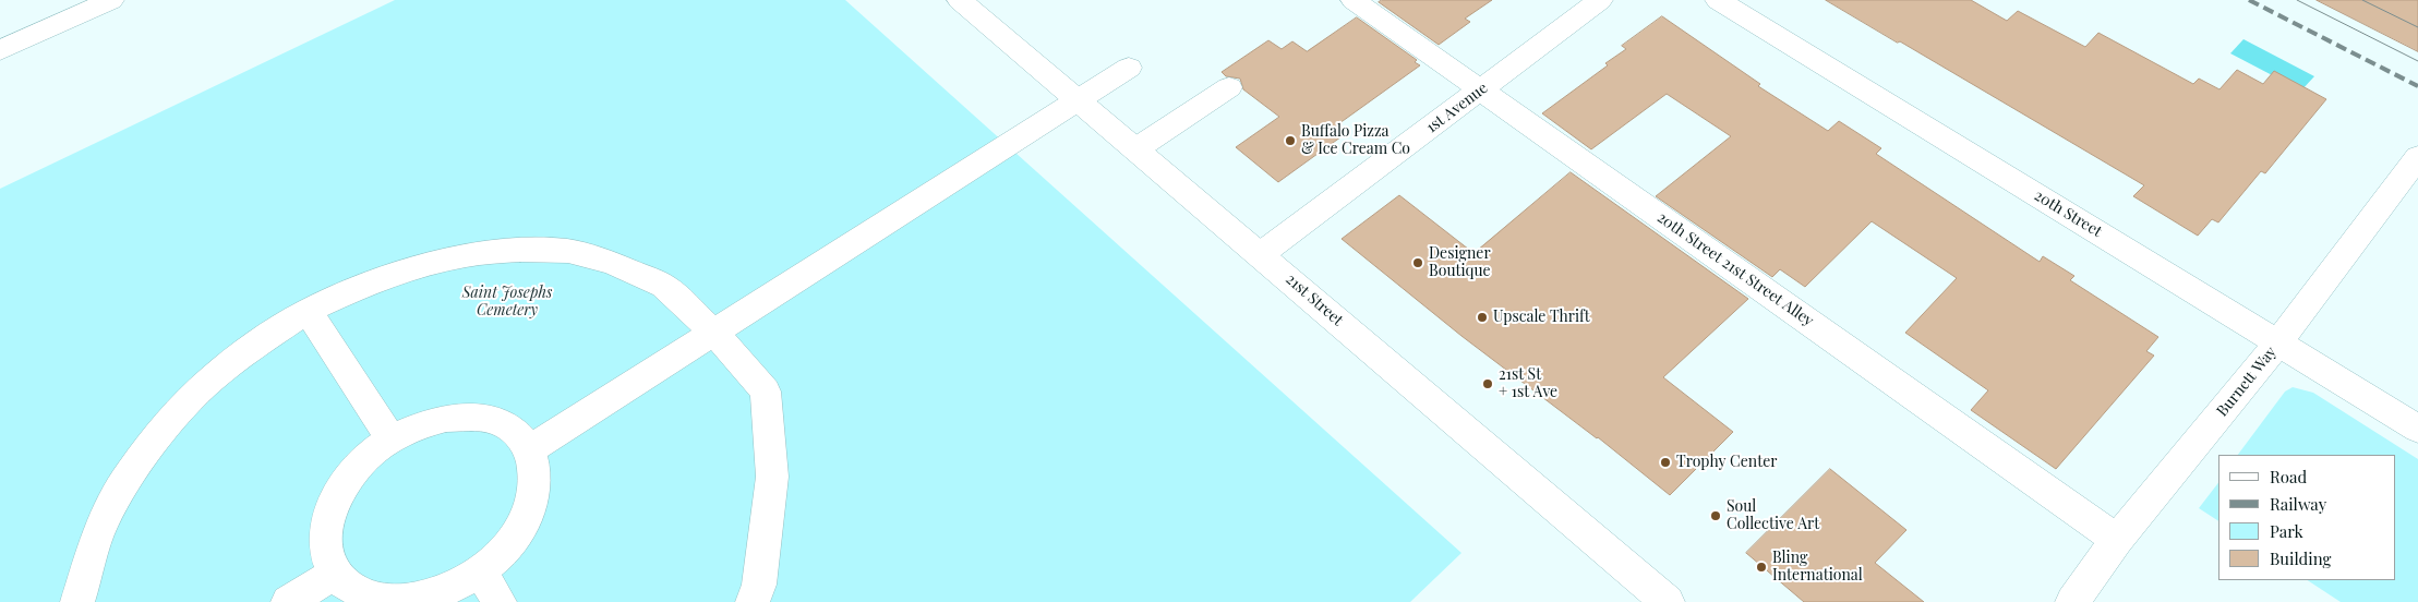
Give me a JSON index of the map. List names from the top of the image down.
{
  "streets": {
    "street": [
      "1st Avenue",
      "20th Street",
      "20th Street 21st Street Alley",
      "21st Street",
      "Burnett Way"
    ]
  },
  "crossings": [
    ["1st Avenue", "20th Street 21st Street Alley"],
    ["1st Avenue", "21st Street"],
    ["20th Street", "Burnett Way"],
    ["20th Street 21st Street Alley", "Burnett Way"]
  ],
  "parks": ["Saint Josephs Cemetery"],
  "places": [
    "Buffalo Pizza & Ice Cream Co",
    "Designer Boutique",
    "Upscale Thrift",
    "21st St + 1st Ave",
    "Trophy Center",
    "Soul Collective Art",
    "Bling International"
  ],
  "legend": [
    "Road",
    "Railway",
    "Park",
    "Building"
  ]
}
